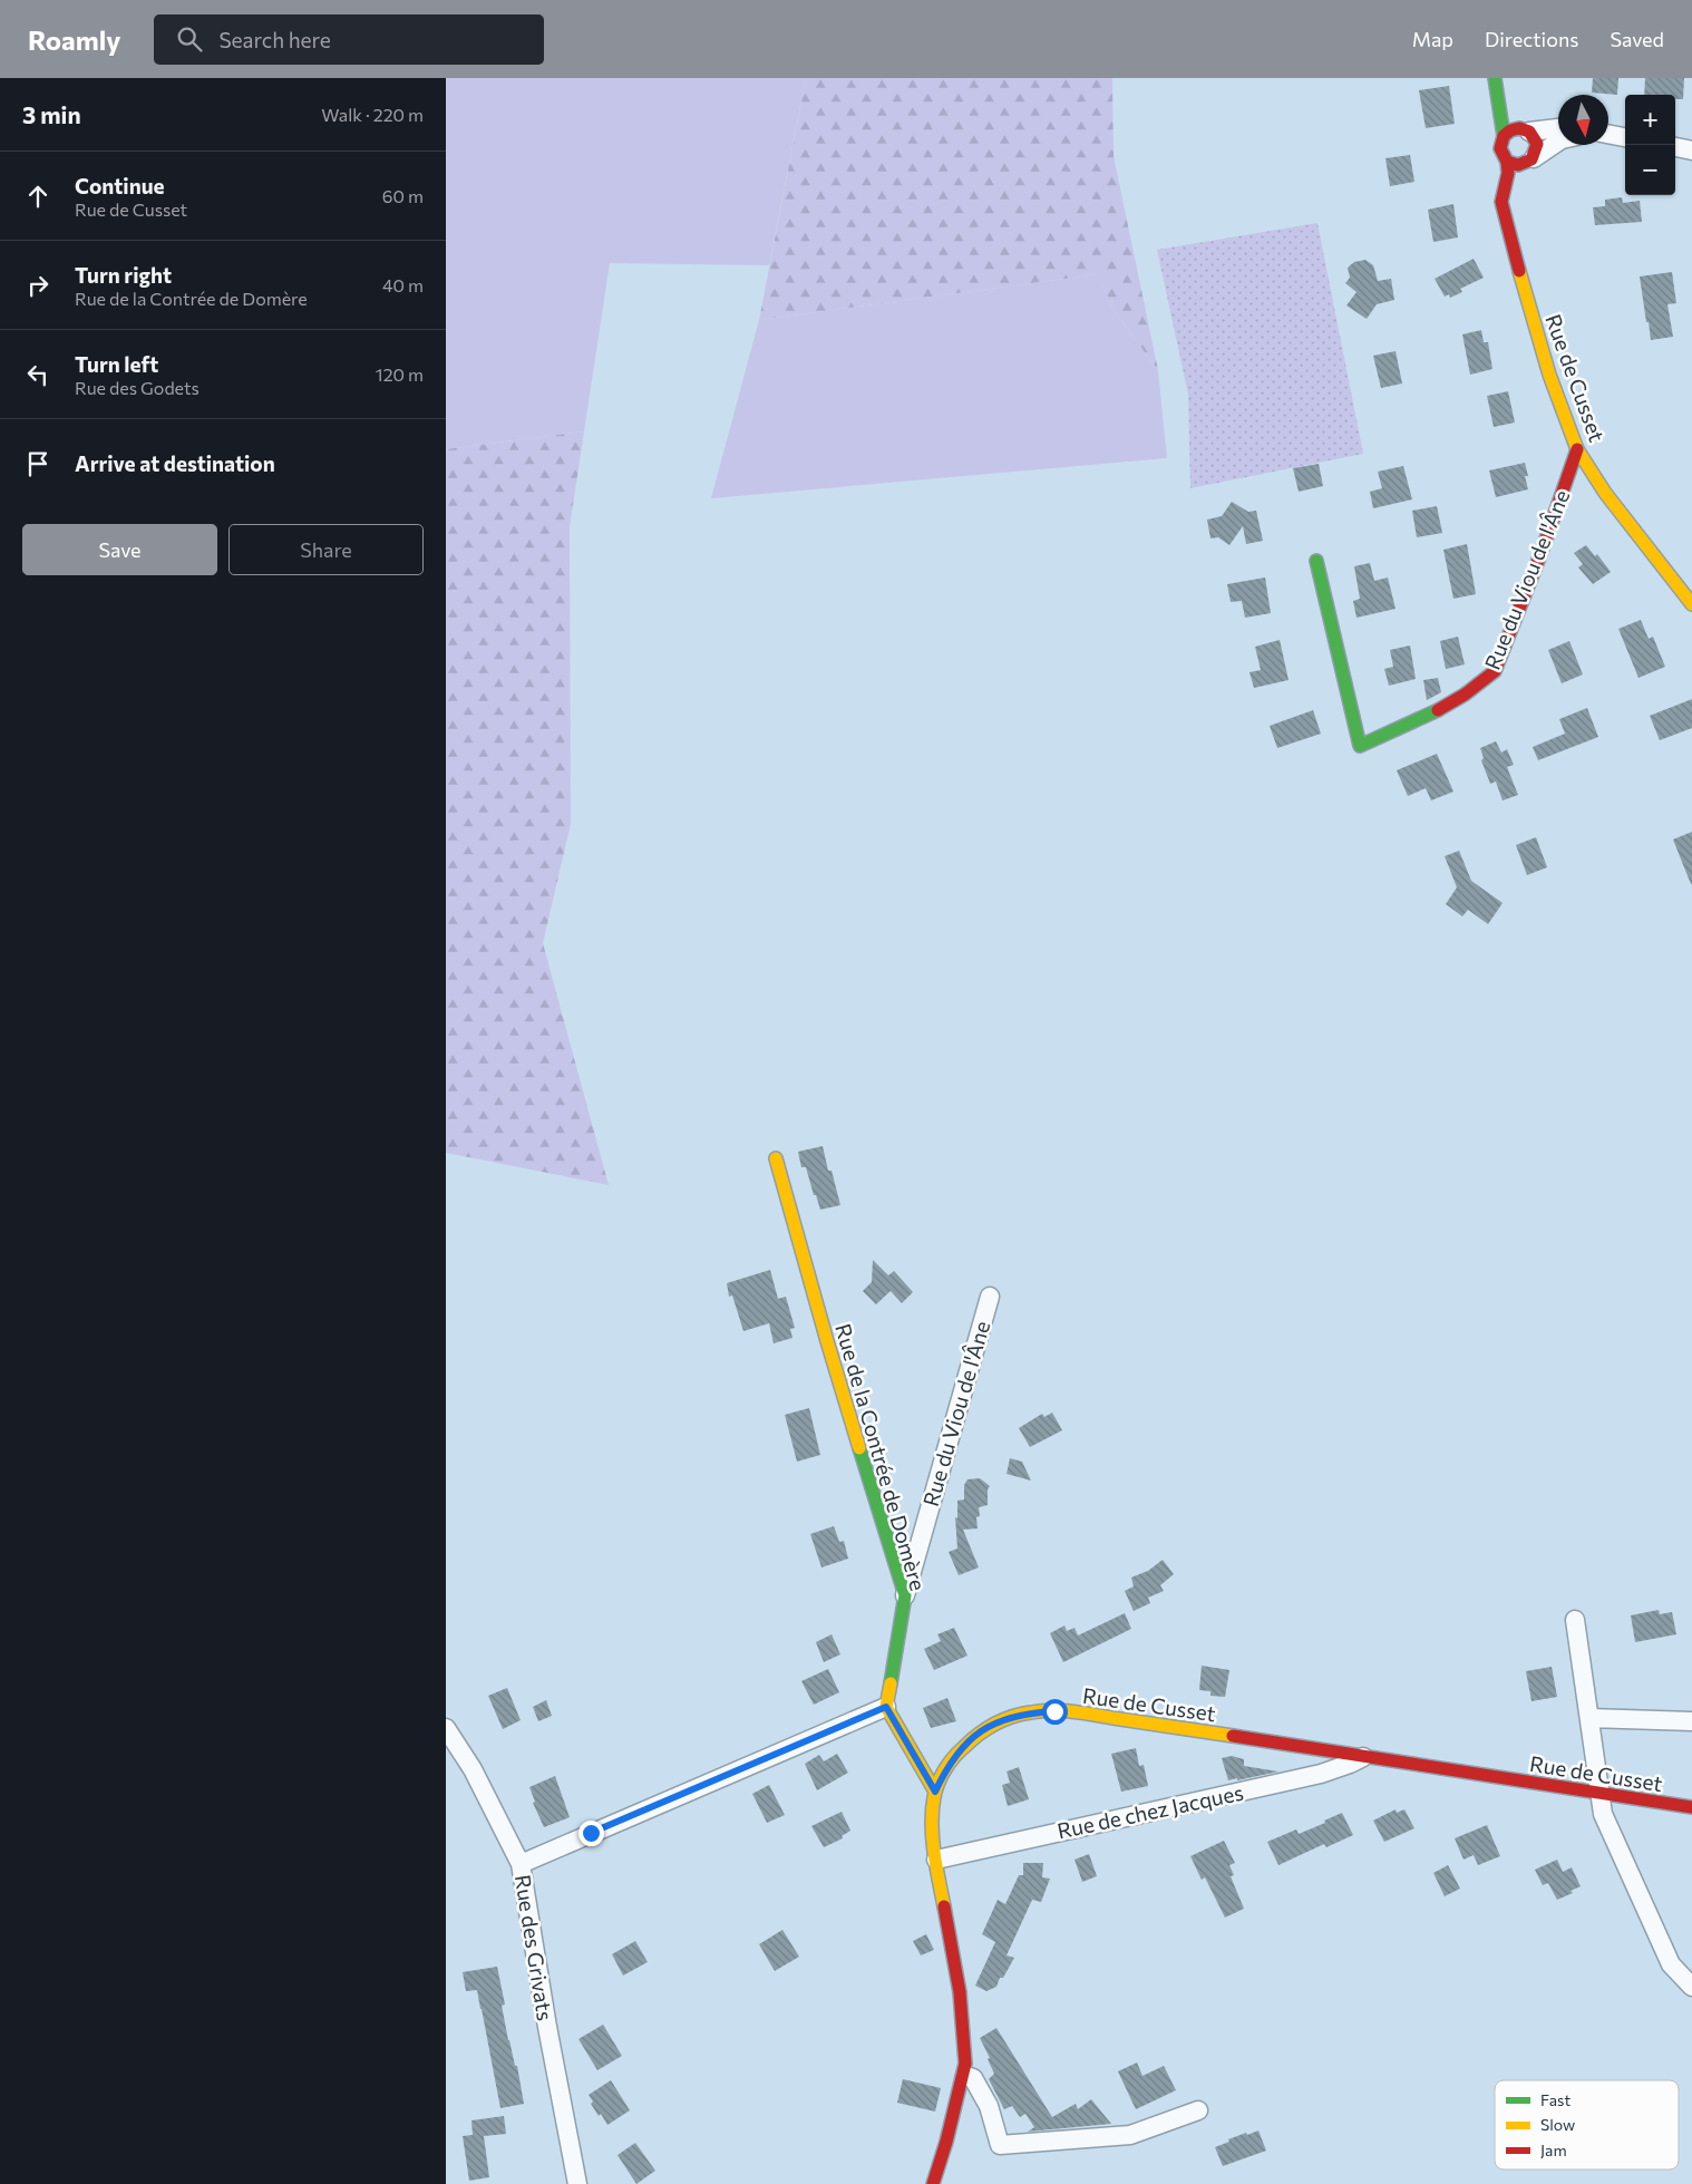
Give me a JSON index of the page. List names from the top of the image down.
{
  "streets": {
    "street": [
      "Rue de Cusset",
      "Rue du Viou de l'Âne",
      "Rue de la Contrée de Domère",
      "Rue de chez Jacques",
      "Rue des Grivats"
    ]
  },
  "crossings": [
    ["Rue de Cusset", "Rue du Viou de l'Âne"],
    ["Rue de Cusset", "Rue de chez Jacques"],
    ["Rue du Viou de l'Âne", "Rue de la Contrée de Domère"]
  ],
  "legend": ["Fast", "Slow", "Jam"],
  "north": "bottom",
  "page": {
    "header": "Roamly",
    "search": "Search here",
    "nav": ["Map", "Directions", "Saved"],
    "heading": ["3 min", "Walk · 220 m"],
    "map_buttons": ["+", "−"],
    "list": [
      ["Continue", "Rue de Cusset", "60 m"],
      ["Turn right", "Rue de la Contrée de Domère", "40 m"],
      ["Turn left", "Rue des Godets", "120 m"],
      "Arrive at destination"
    ],
    "buttons": ["Save", "Share"]
  }
}
